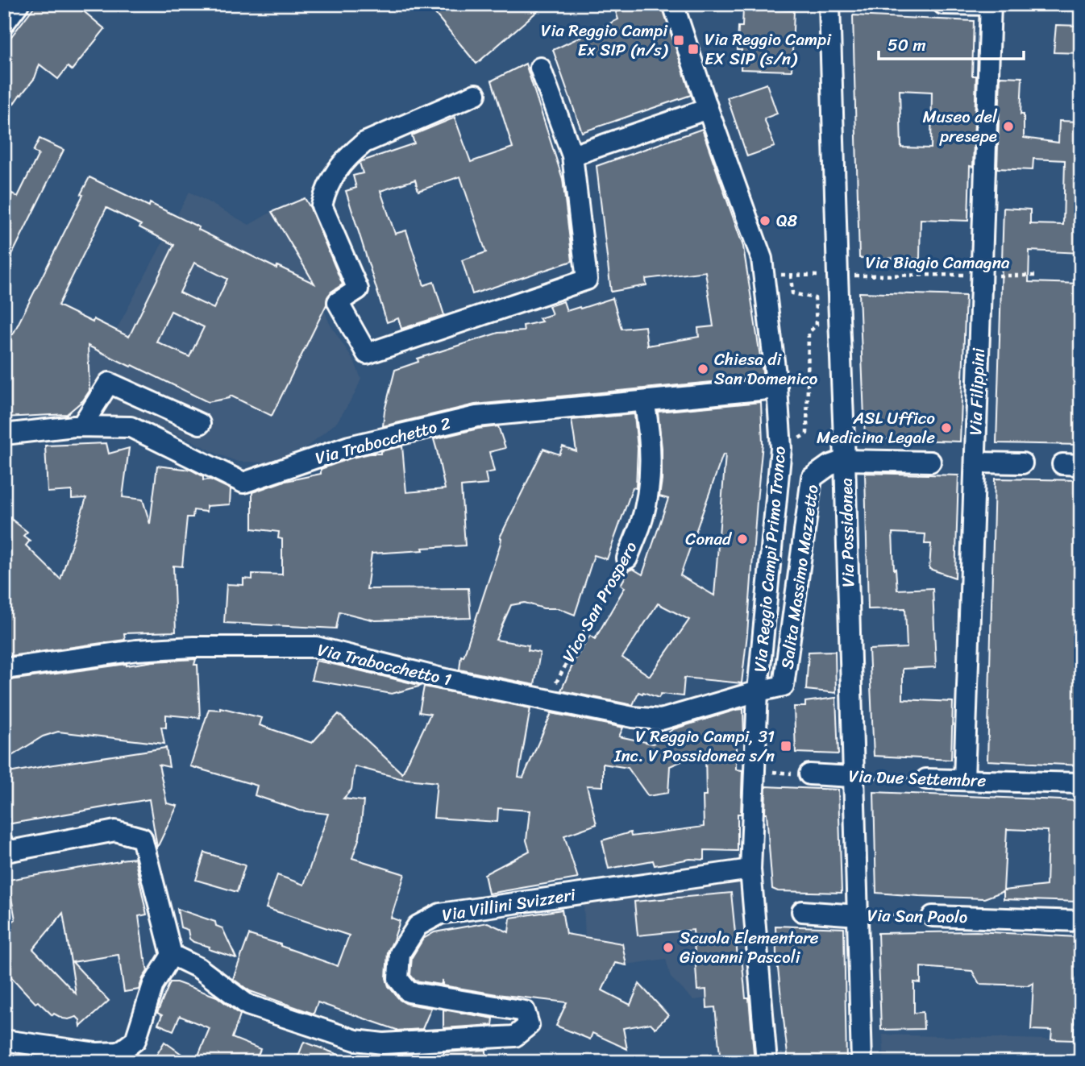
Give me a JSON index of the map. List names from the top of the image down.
{
  "streets": {
    "street": [
      "Via Filippini",
      "Via Trabocchetto 2",
      "Via Possidonea",
      "Via Reggio Campi Primo Tronco",
      "Salita Massimo Mazzetto",
      "Vico San Prospero",
      "Via Trabocchetto 1",
      "Via Due Settembre",
      "Via Villini Svizzeri",
      "Via San Paolo"
    ],
    "path": ["Via Biagio Camagna"]
  },
  "crossings": [
    ["Via Biagio Camagna", "Via Filippini"],
    ["Via Biagio Camagna", "Via Possidonea"],
    ["Via Biagio Camagna", "Via Reggio Campi Primo Tronco"],
    ["Via Filippini", "Via Due Settembre"],
    ["Via Trabocchetto 2", "Via Reggio Campi Primo Tronco"],
    ["Via Trabocchetto 2", "Vico San Prospero"],
    ["Via Possidonea", "Salita Massimo Mazzetto"],
    ["Via Possidonea", "Via Due Settembre"],
    ["Via Possidonea", "Via San Paolo"],
    ["Via Reggio Campi Primo Tronco", "Salita Massimo Mazzetto"],
    ["Via Reggio Campi Primo Tronco", "Via Trabocchetto 1"],
    ["Via Reggio Campi Primo Tronco", "Via Villini Svizzeri"],
    ["Salita Massimo Mazzetto", "Via Trabocchetto 1"],
    ["Vico San Prospero", "Via Trabocchetto 1"]
  ],
  "places": {
    "transit": ["Via Reggio Campi Ex SIP (n/s)", "Via Reggio Campi EX SIP (s/n)", "V Reggio Campi, 31 Inc. V Possidonea s/n"],
    "other": [
      "Museo del presepe",
      "Q8",
      "Chiesa di San Domenico",
      "ASL Uffico Medicina Legale",
      "Conad",
      "Scuola Elementare Giovanni Pascoli"
    ]
  },
  "scale_bar": "50 m"
}
